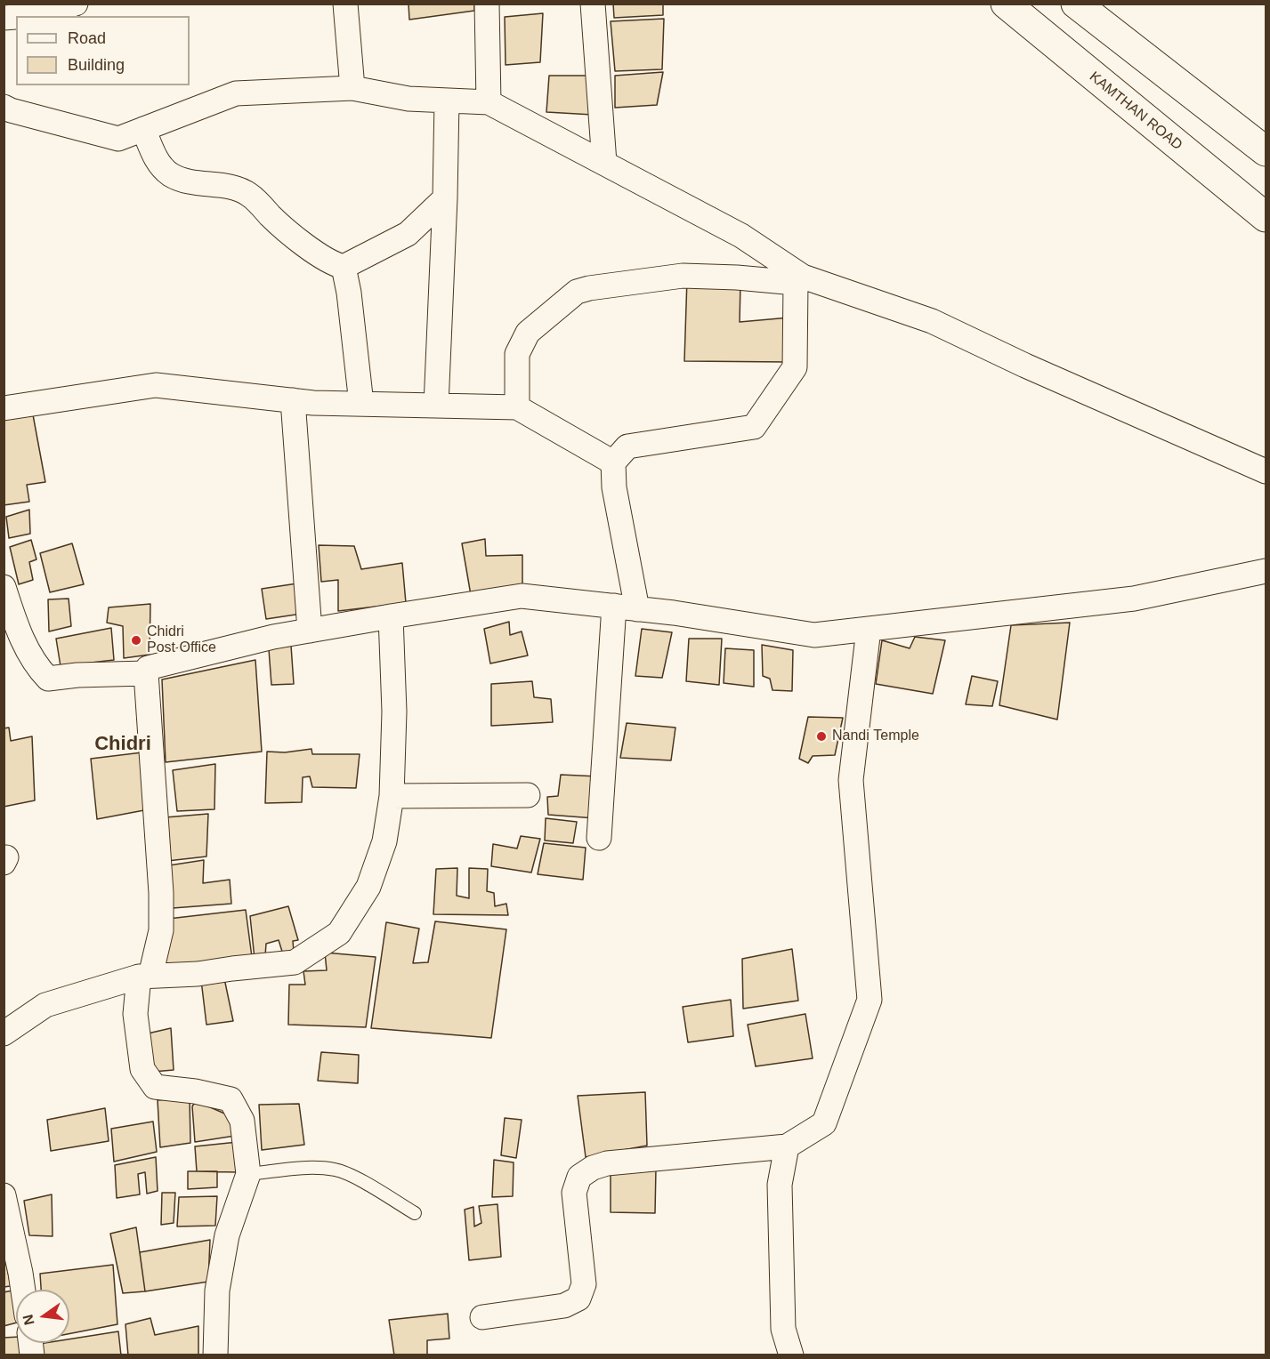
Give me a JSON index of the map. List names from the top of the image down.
{
  "streets": {
    "main road": ["KAMTHAN ROAD"]
  },
  "districts": ["Chidri"],
  "places": ["Chidri Post Office", "Nandi Temple"],
  "legend": ["Road", "Building"],
  "north": "left"
}
